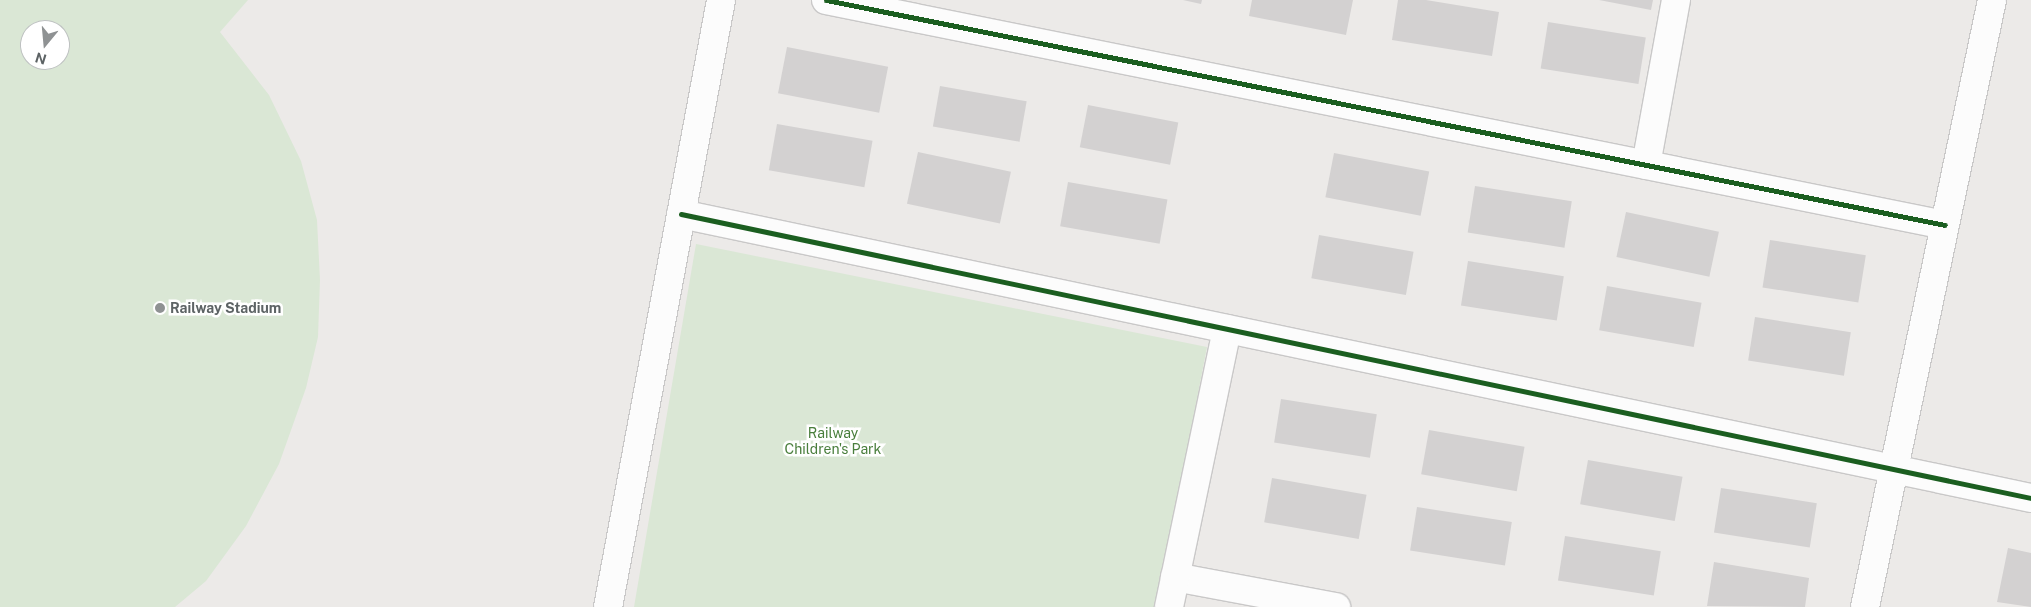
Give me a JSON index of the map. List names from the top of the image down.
{
  "parks": ["Railway Children's Park"],
  "places": ["Railway Stadium"],
  "north": "bottom"
}
